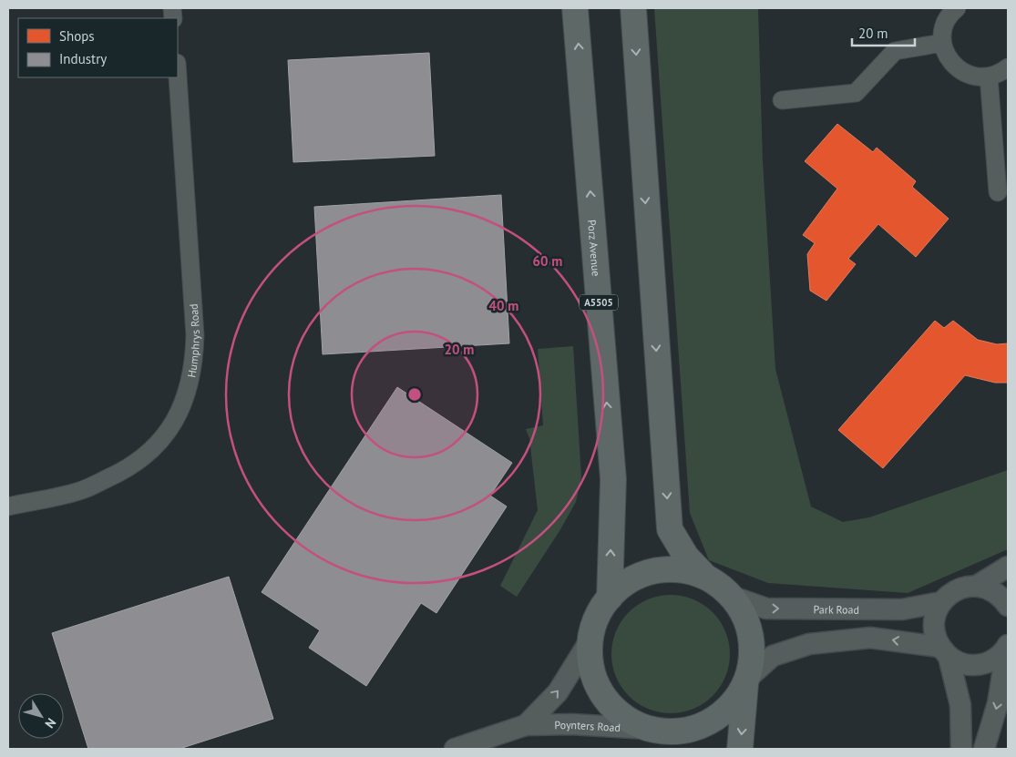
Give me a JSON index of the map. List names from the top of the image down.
{
  "streets": {
    "main road": ["Porz Avenue", "A5505"],
    "street": ["Humphrys Road", "Park Road", "Poynters Road"]
  },
  "crossings": [
    ["Porz Avenue", "Park Road"],
    ["Porz Avenue", "Poynters Road"],
    ["Park Road", "Poynters Road"]
  ],
  "legend": ["Shops", "Industry"],
  "scale_bar": "20 m",
  "north": "bottom right",
  "rings": ["60 m", "40 m", "20 m"]
}
